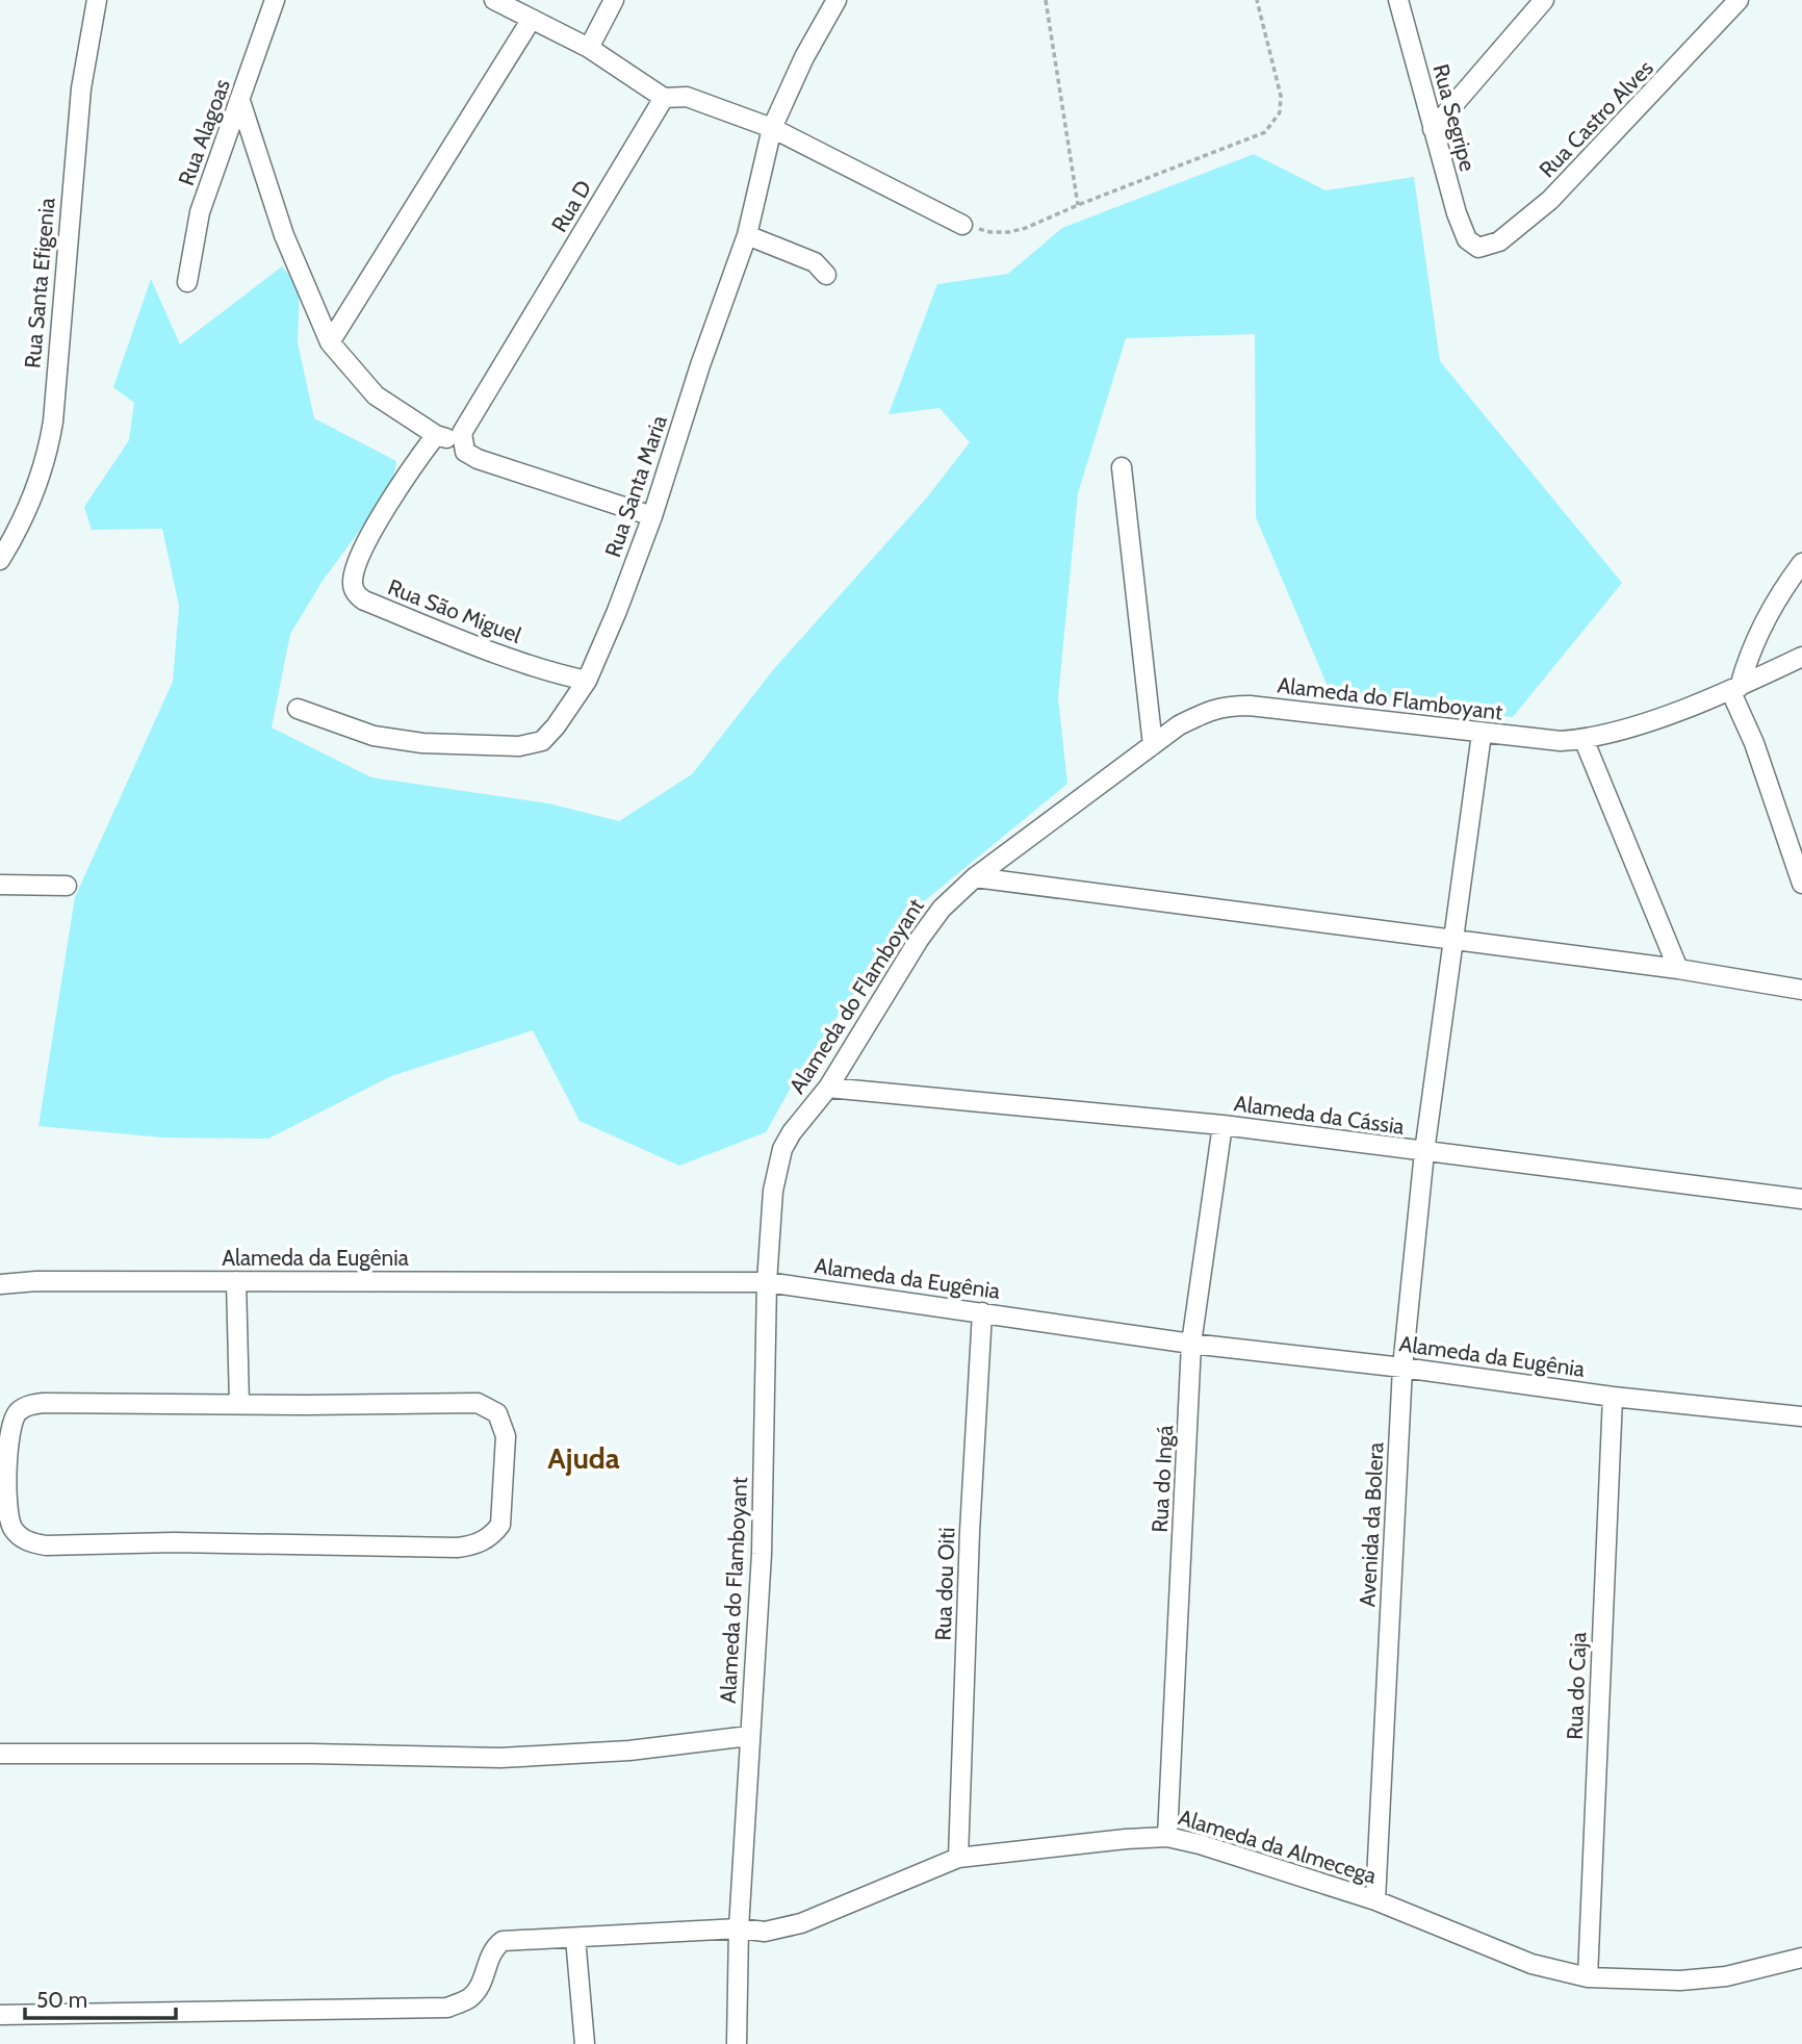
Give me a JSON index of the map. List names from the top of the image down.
{
  "streets": {
    "street": [
      "Rua Segripe",
      "Rua Castro Alves",
      "Rua Alagoas",
      "Rua D",
      "Rua Santa Efigenia",
      "Rua Santa Maria",
      "Rua São Miguel",
      "Alameda do Flamboyant",
      "Alameda da Cássia",
      "Alameda da Eugênia",
      "Rua do Ingá",
      "Avenida da Bolera",
      "Rua dou Oiti",
      "Rua do Caja",
      "Alameda da Almecega"
    ]
  },
  "crossings": [
    ["Rua Segripe", "Rua Castro Alves"],
    ["Rua Santa Maria", "Rua São Miguel"],
    ["Alameda do Flamboyant", "Alameda da Cássia"],
    ["Alameda do Flamboyant", "Alameda da Eugênia"],
    ["Alameda do Flamboyant", "Avenida da Bolera"],
    ["Alameda do Flamboyant", "Alameda da Almecega"],
    ["Alameda da Cássia", "Rua do Ingá"],
    ["Alameda da Cássia", "Avenida da Bolera"],
    ["Alameda da Eugênia", "Rua do Ingá"],
    ["Alameda da Eugênia", "Avenida da Bolera"],
    ["Alameda da Eugênia", "Rua dou Oiti"],
    ["Alameda da Eugênia", "Rua do Caja"],
    ["Rua do Ingá", "Alameda da Almecega"],
    ["Avenida da Bolera", "Alameda da Almecega"],
    ["Rua dou Oiti", "Alameda da Almecega"],
    ["Rua do Caja", "Alameda da Almecega"]
  ],
  "districts": ["Ajuda"],
  "scale_bar": "50 m"
}
